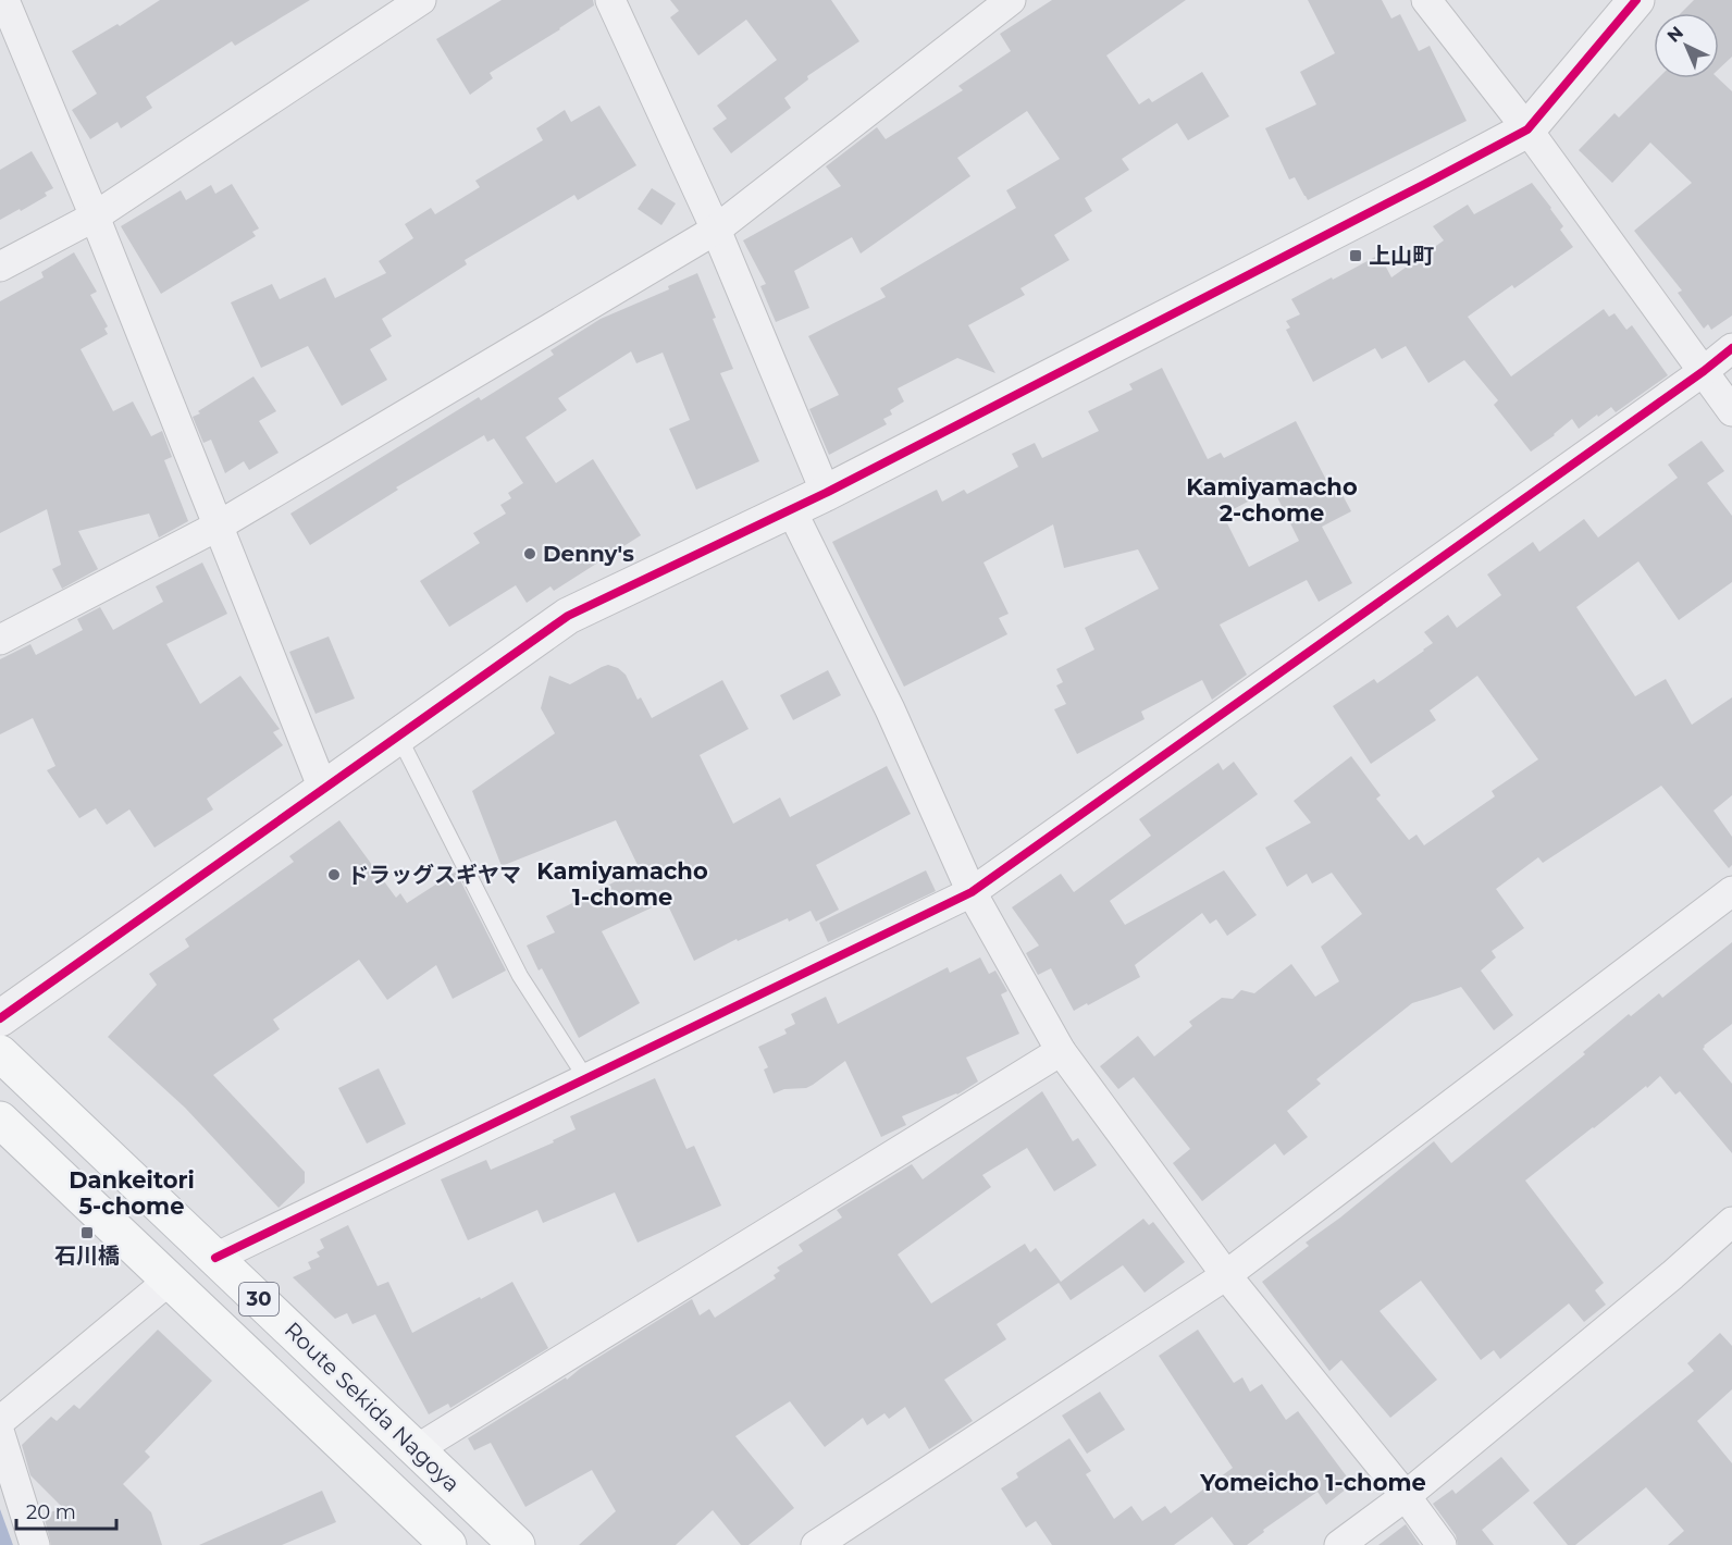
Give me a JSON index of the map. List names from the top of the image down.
{
  "streets": {
    "main road": ["30", "Route Sekida Nagoya"]
  },
  "districts": [
    "Kamiyamacho 2-chome",
    "Kamiyamacho 1-chome",
    "Dankeitori 5-chome",
    "Yomeicho 1-chome"
  ],
  "places": {
    "transit": ["上山町", "石川橋"],
    "other": ["Denny's", "ドラッグスギヤマ"]
  },
  "scale_bar": "20 m",
  "north": "top left"
}
